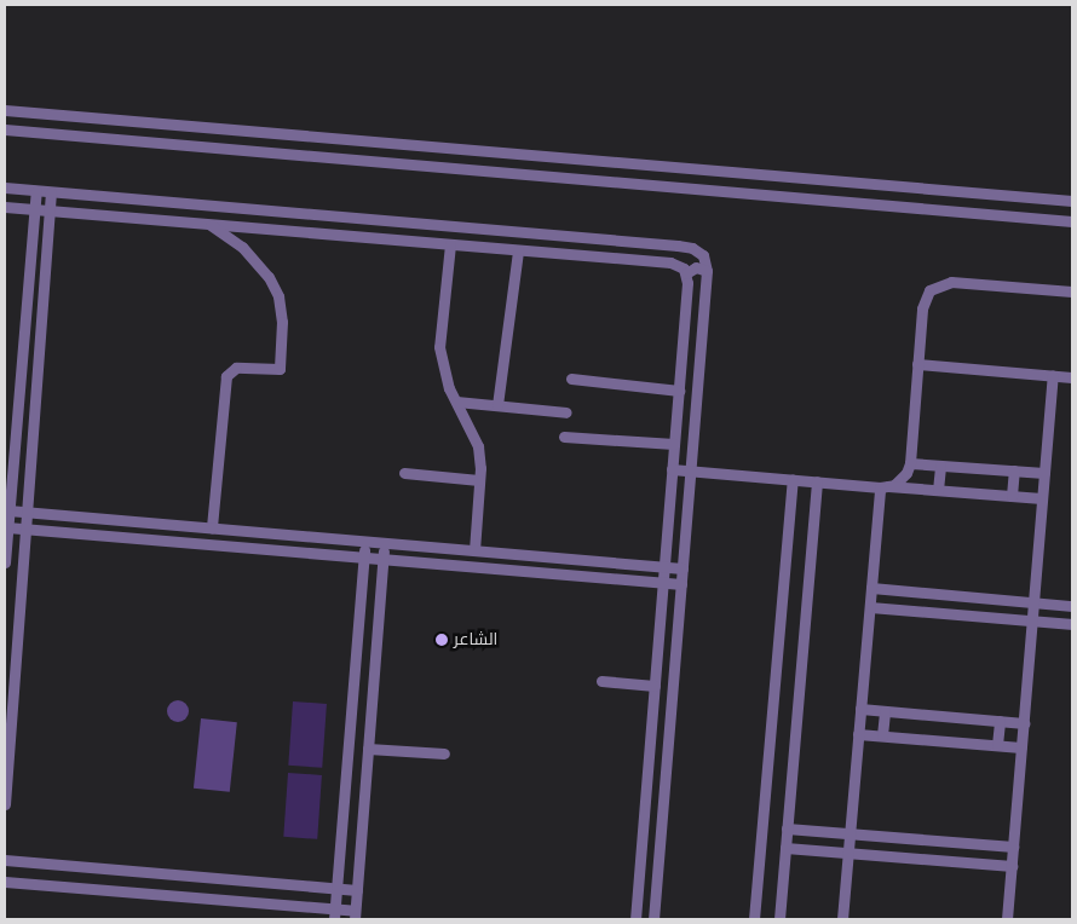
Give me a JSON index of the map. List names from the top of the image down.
{
  "places": ["الشاعر"]
}
